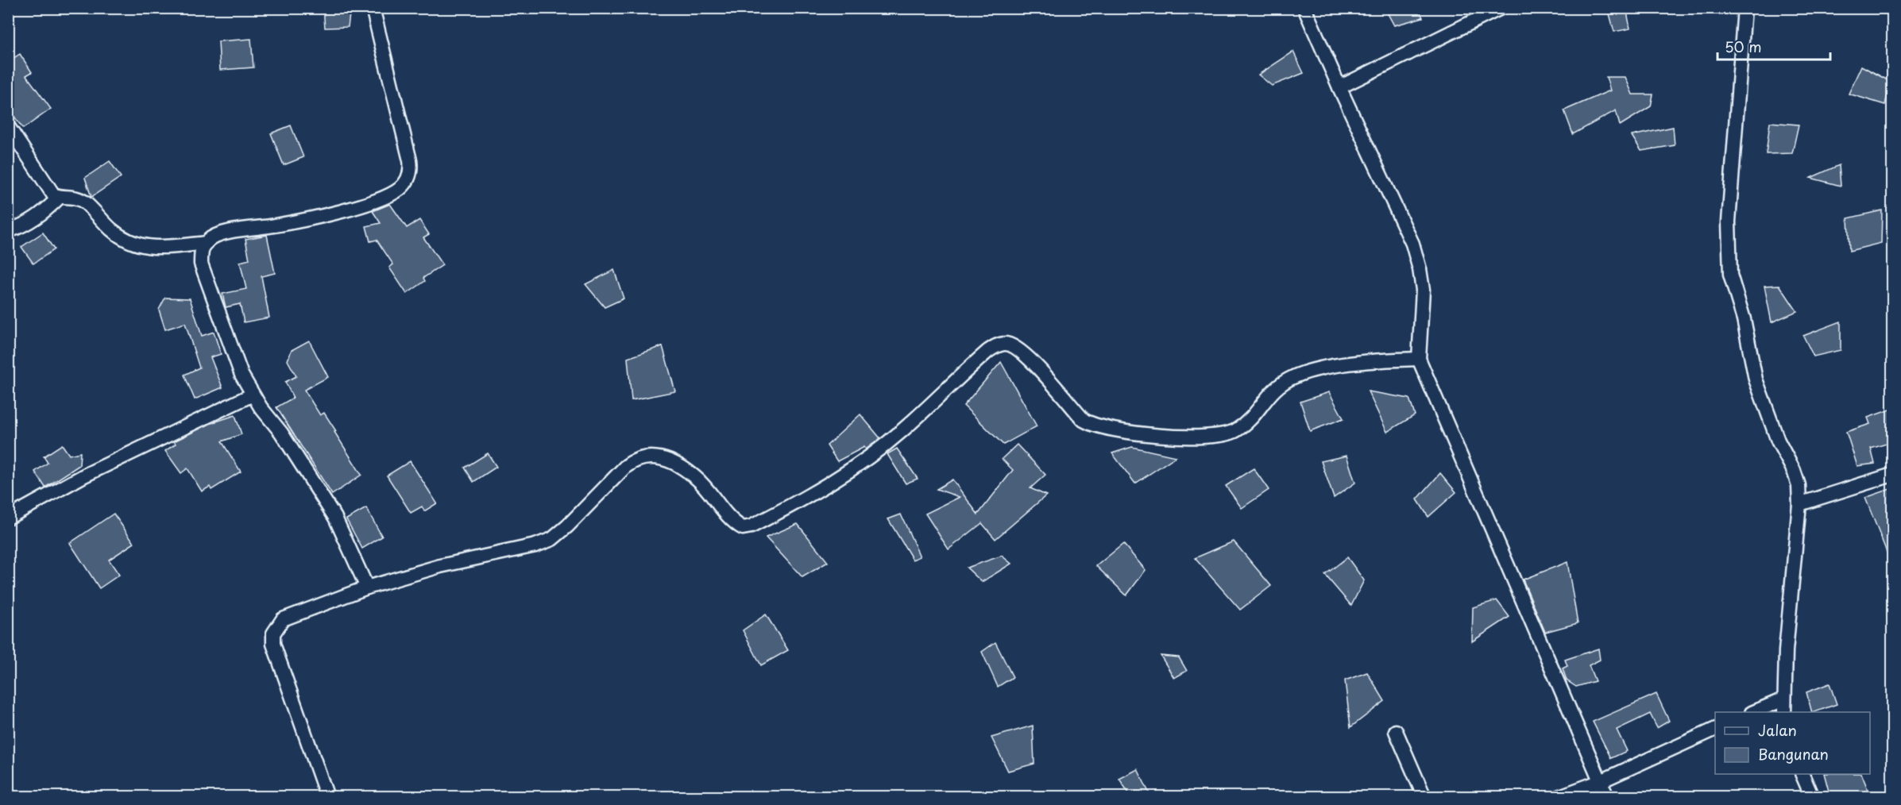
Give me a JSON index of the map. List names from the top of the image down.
{
  "legend": ["Jalan", "Bangunan"],
  "scale_bar": "50 m"
}
